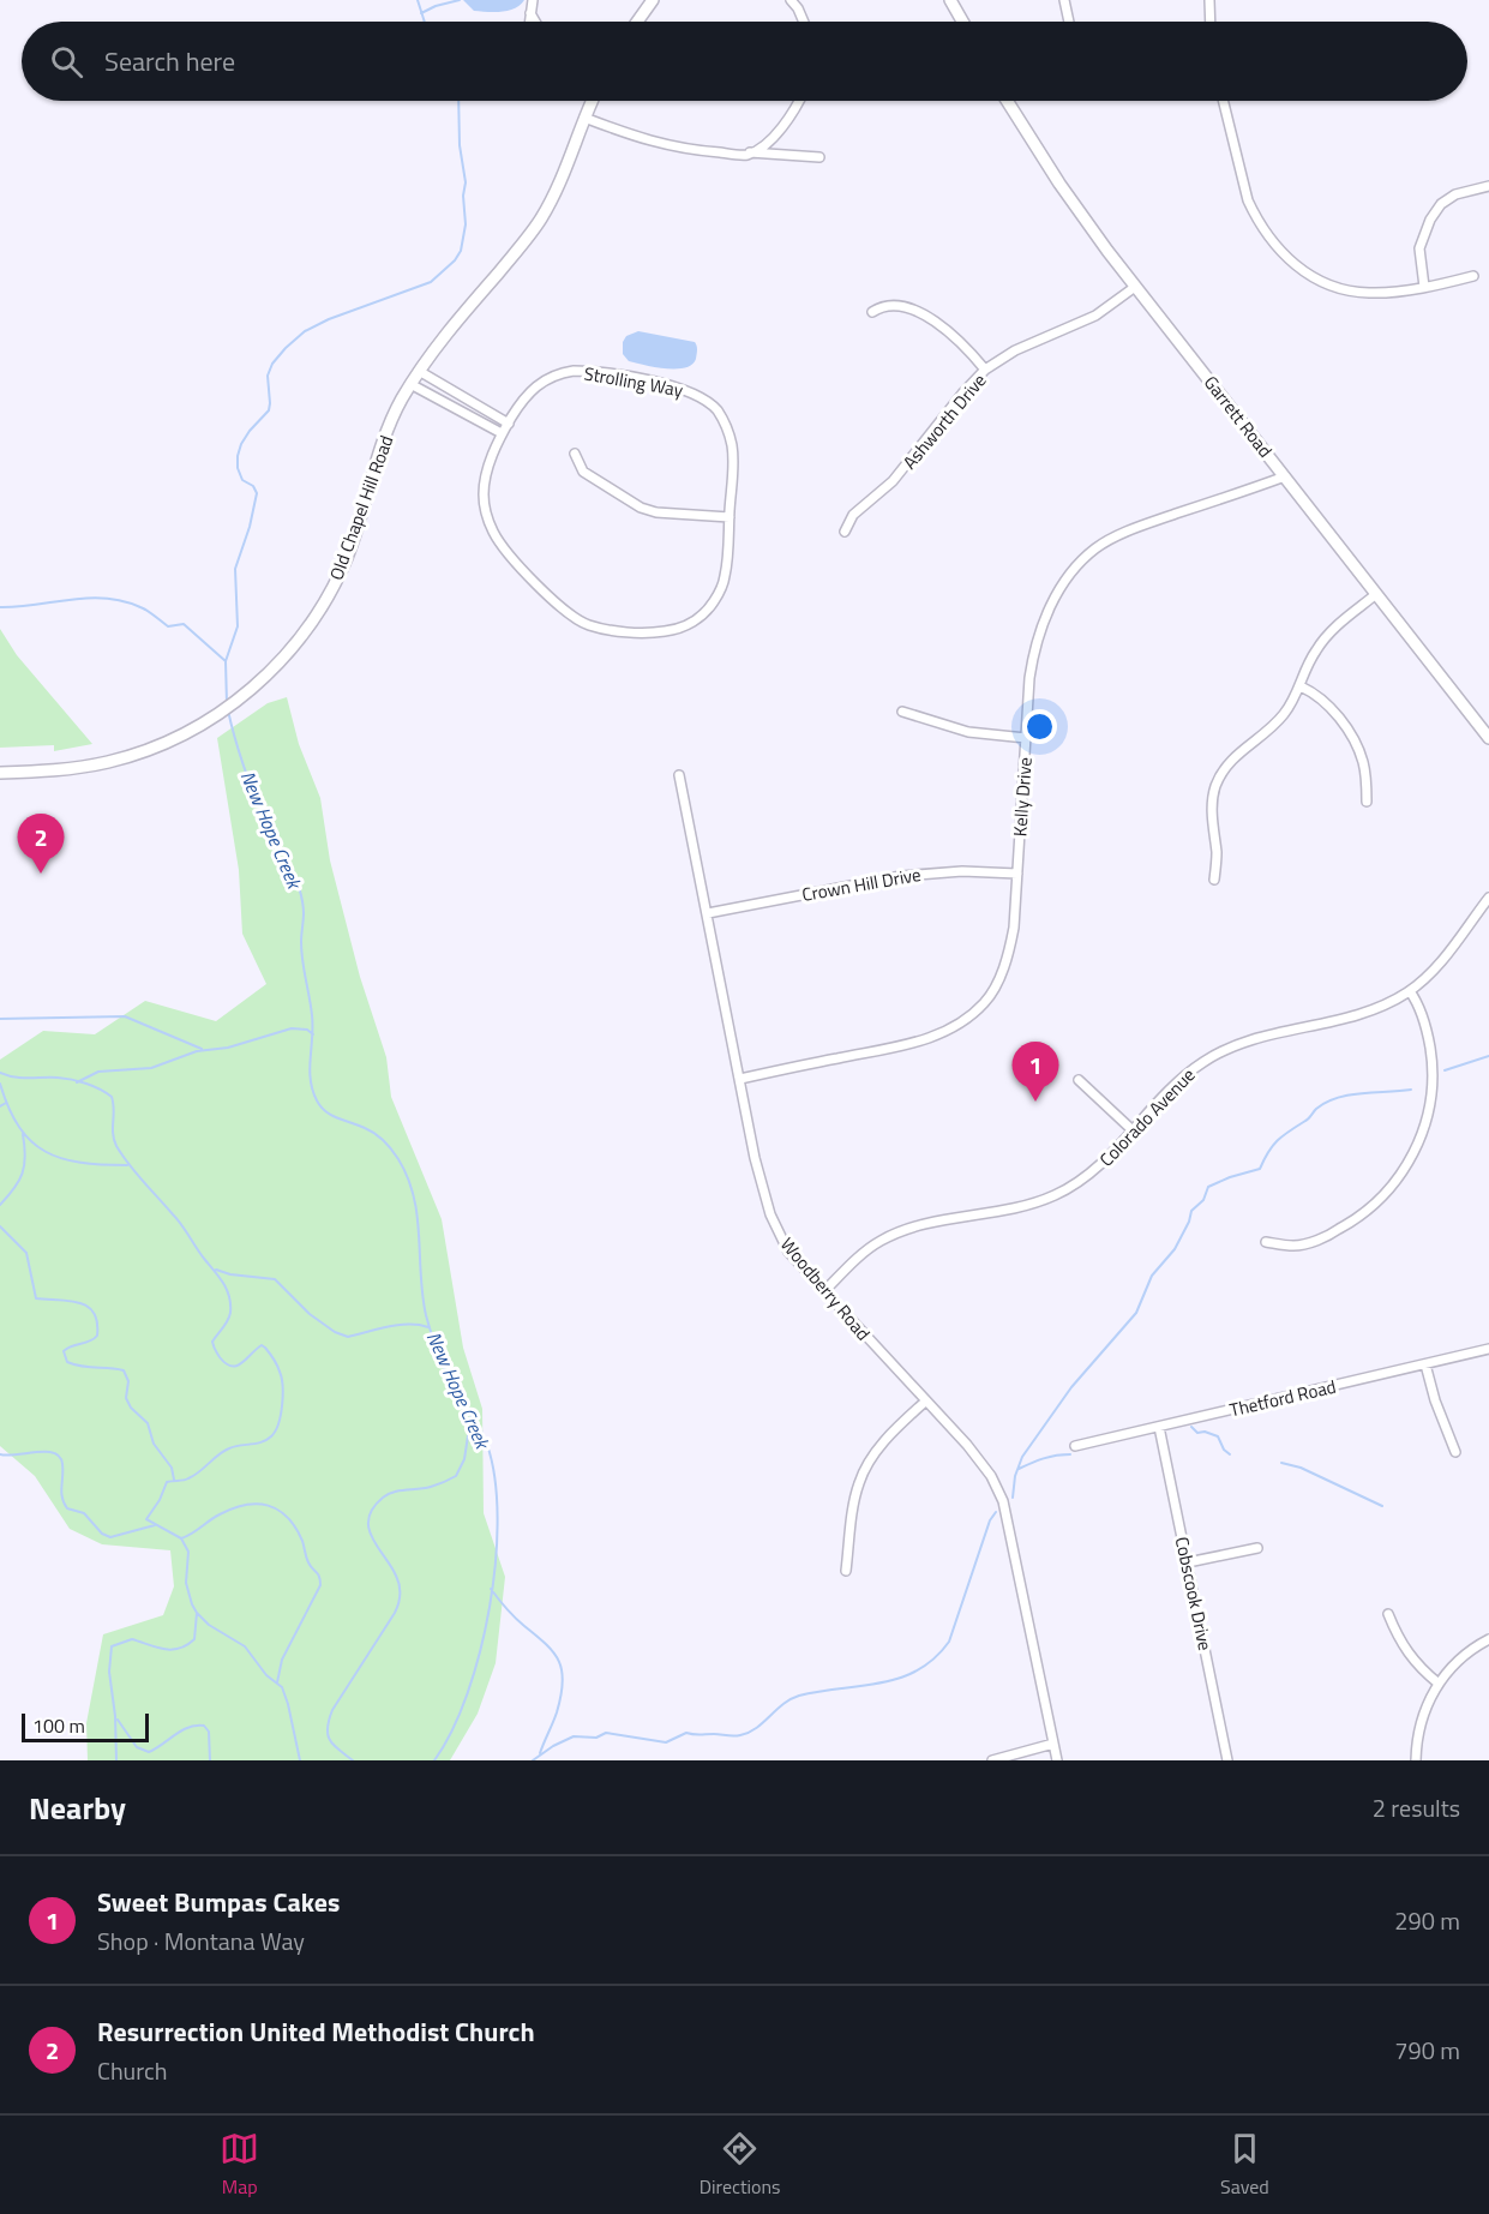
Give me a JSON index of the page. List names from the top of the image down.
{
  "streets": {
    "main road": ["Garrett Road", "Old Chapel Hill Road"],
    "street": [
      "Strolling Way",
      "Ashworth Drive",
      "Kelly Drive",
      "Crown Hill Drive",
      "Colorado Avenue",
      "Woodberry Road",
      "Thetford Road",
      "Cobscook Drive"
    ]
  },
  "crossings": [
    ["Garrett Road", "Ashworth Drive"],
    ["Garrett Road", "Kelly Drive"],
    ["Kelly Drive", "Crown Hill Drive"],
    ["Kelly Drive", "Woodberry Road"],
    ["Crown Hill Drive", "Woodberry Road"],
    ["Colorado Avenue", "Woodberry Road"],
    ["Thetford Road", "Cobscook Drive"]
  ],
  "water": ["New Hope Creek"],
  "scale_bar": "100 m",
  "page": {
    "search": "Search here",
    "pins": ["2", "1"],
    "scale": "100 m",
    "heading": ["Nearby", "2 results"],
    "list": [
      {
        "mark": "1",
        "name": "Sweet Bumpas Cakes",
        "note": "Shop · Montana Way",
        "value": "290 m"
      },
      {
        "mark": "2",
        "name": "Resurrection United Methodist Church",
        "note": "Church",
        "value": "790 m"
      }
    ],
    "nav": ["Map", "Directions", "Saved"]
  }
}
